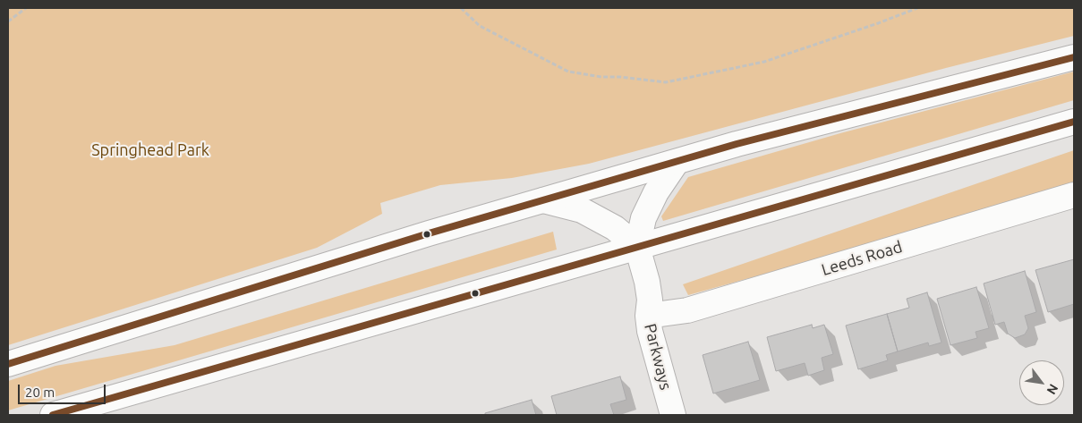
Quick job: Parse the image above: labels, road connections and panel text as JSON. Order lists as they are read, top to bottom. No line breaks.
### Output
{"streets":{"main road":["Leeds Road","Parkways"]},"crossings":[["Leeds Road","Parkways"]],"parks":["Springhead Park"],"scale_bar":"20 m","north":"bottom right"}
